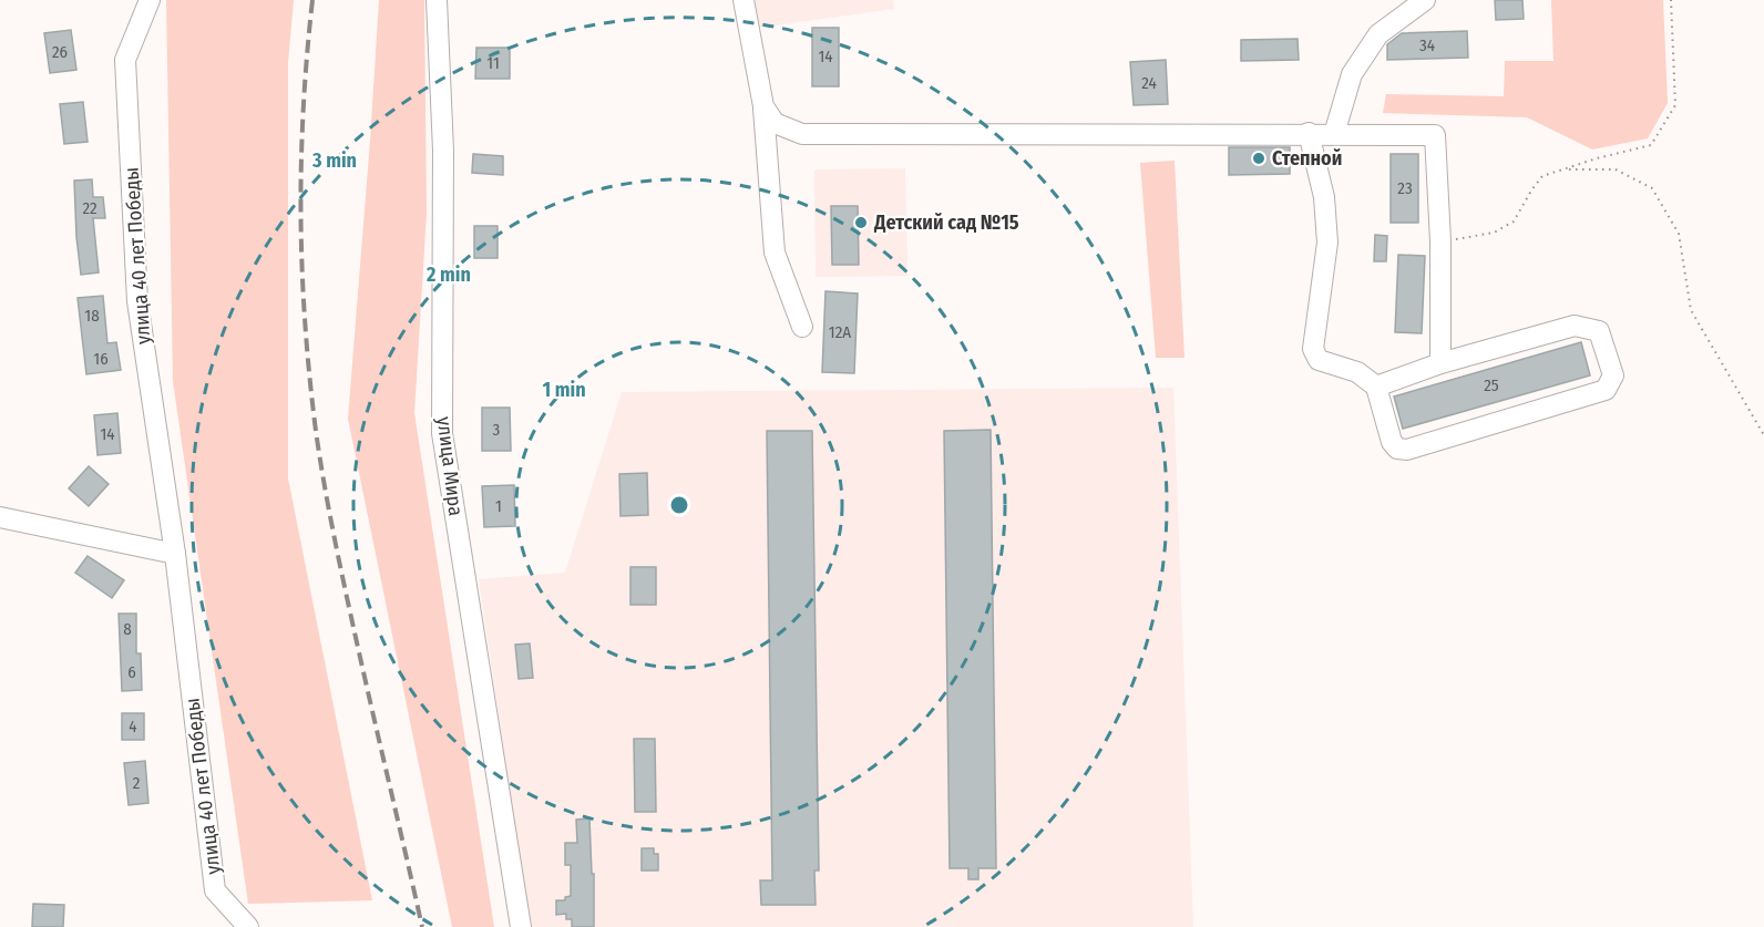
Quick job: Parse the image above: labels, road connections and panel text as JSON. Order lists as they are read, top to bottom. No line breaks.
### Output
{"streets":{"street":["улица 40 лет Победы","улица Мира"]},"places":["Степной","Детский сад №15"],"house_numbers":["34","26","14","11","24","23","22","18","12А","16","25","3","14","1","8","6","4","2"],"rings":["3 min","2 min","1 min"]}
